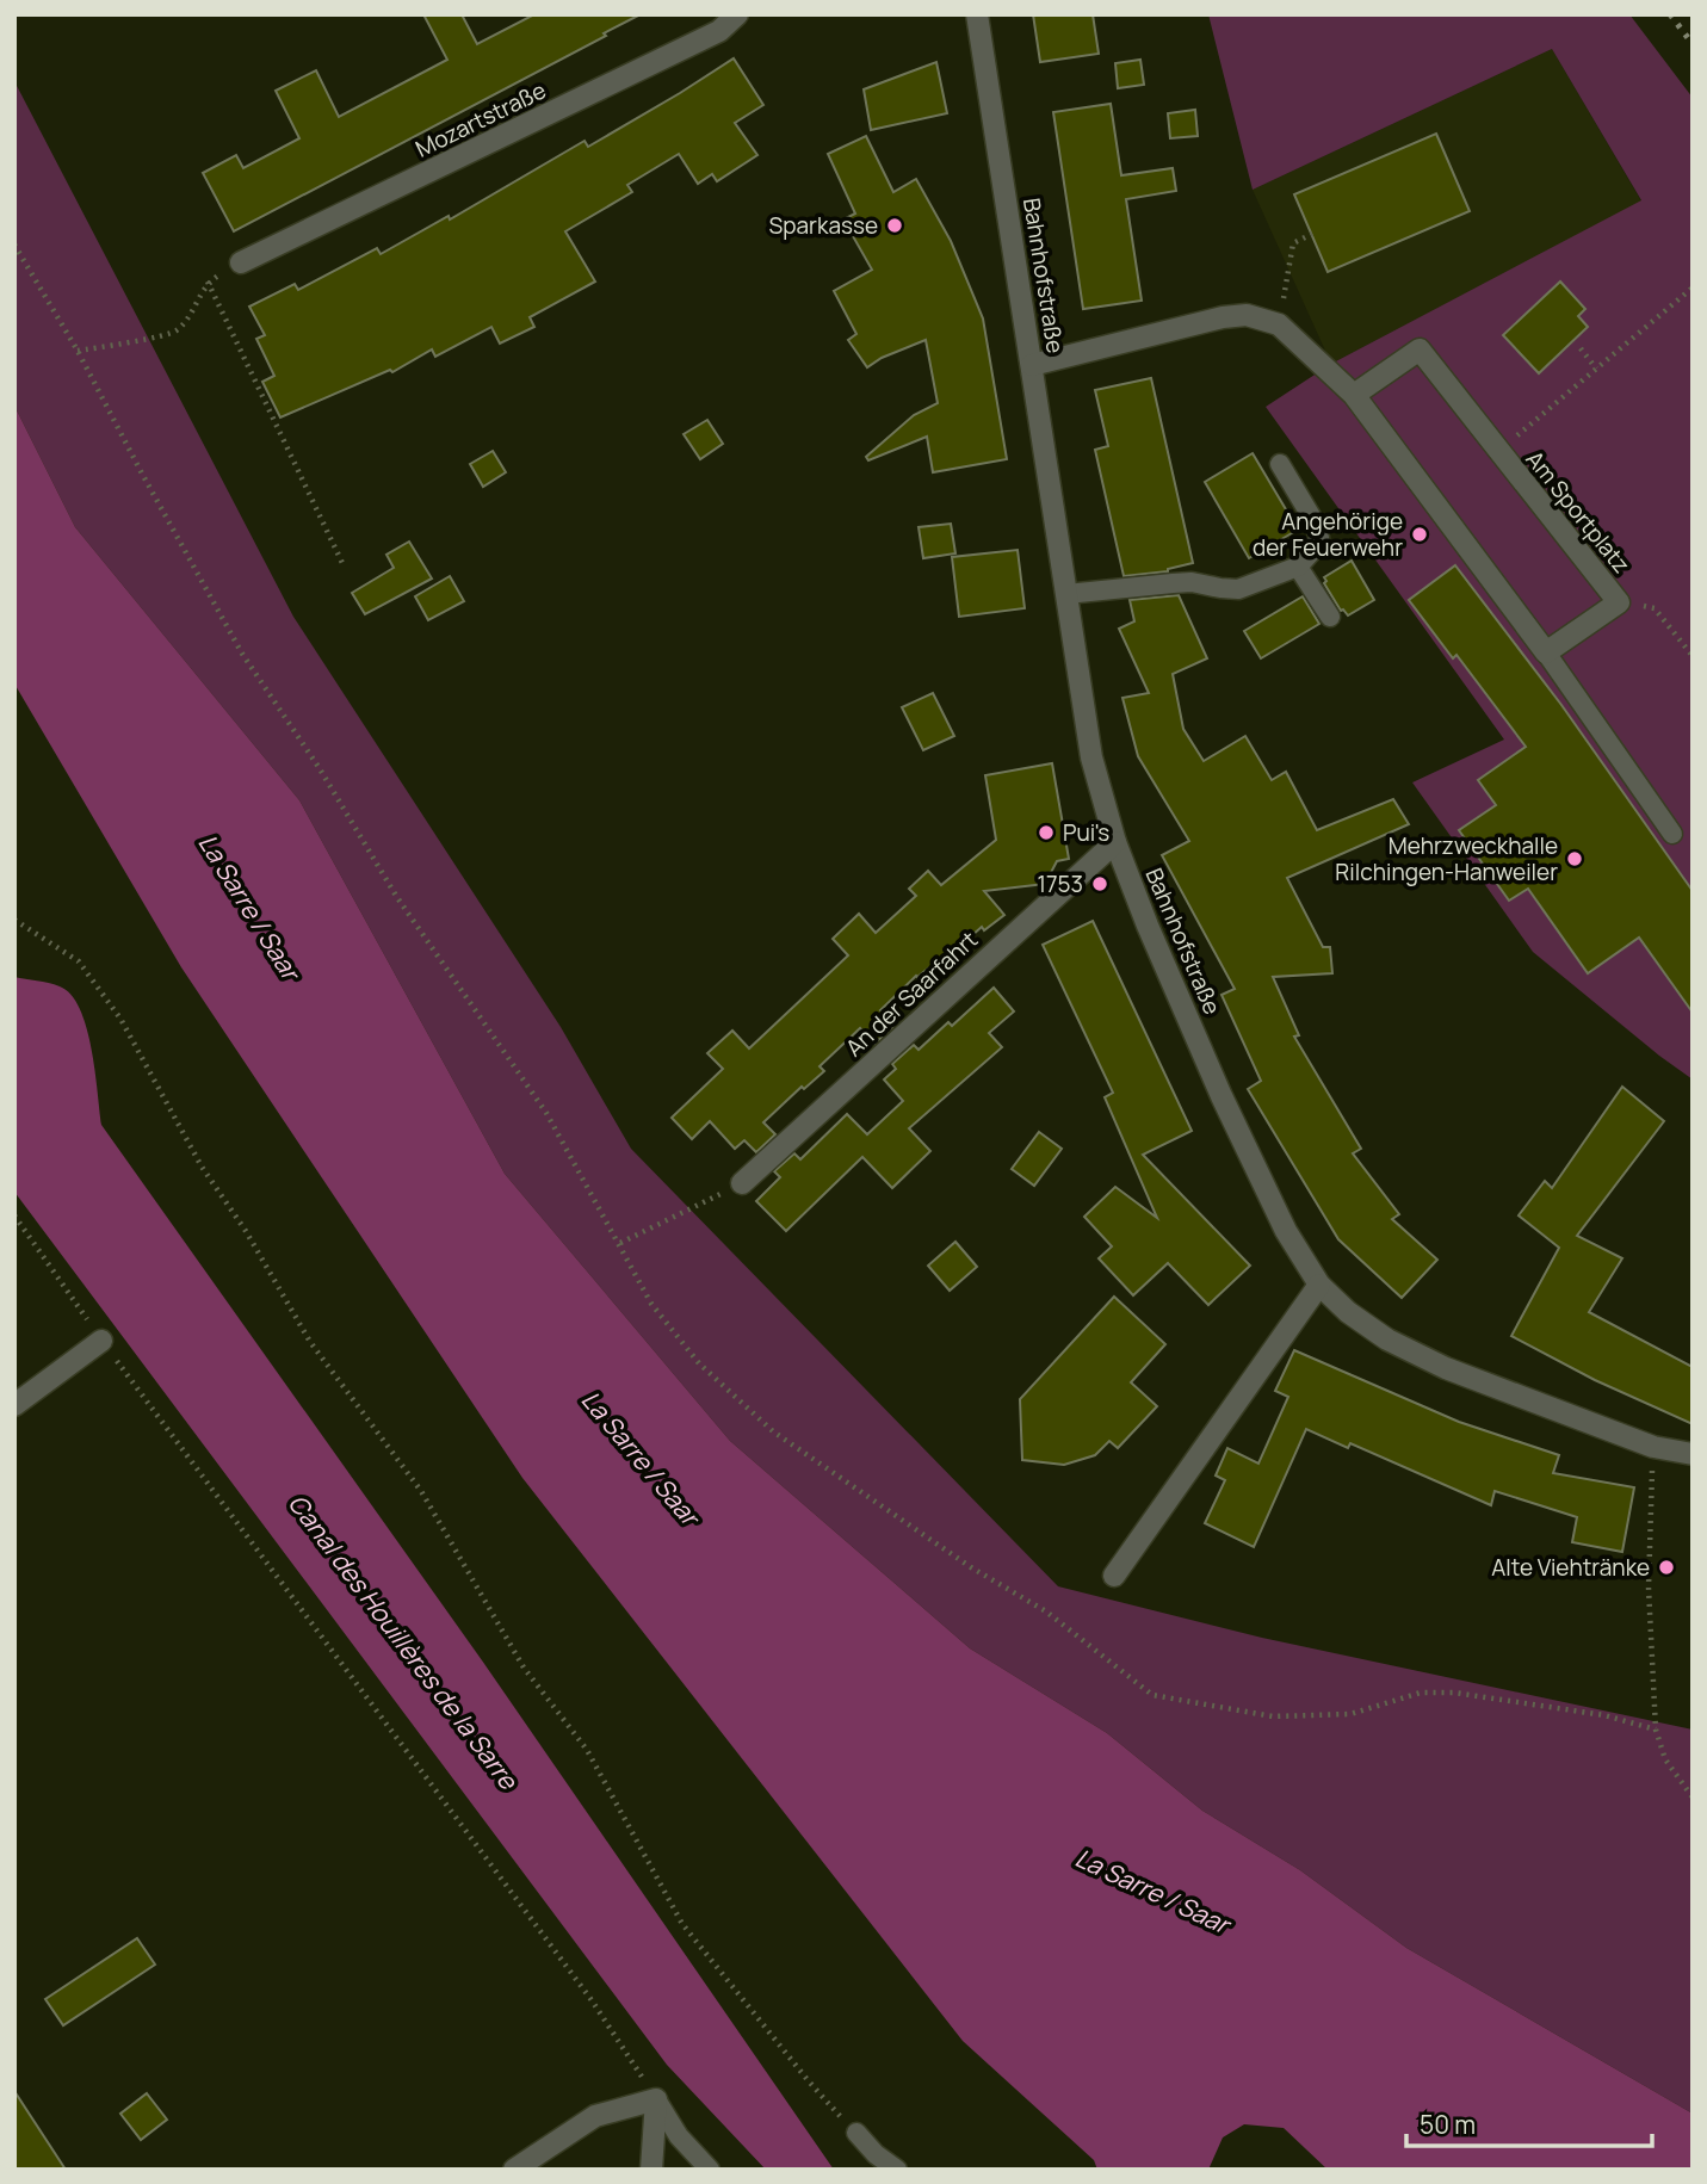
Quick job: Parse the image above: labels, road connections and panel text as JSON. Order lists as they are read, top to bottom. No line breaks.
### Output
{"streets":{"street":["Mozartstraße","Bahnhofstraße","Am Sportplatz","An der Saarfahrt"]},"crossings":[["Bahnhofstraße","An der Saarfahrt"]],"water":["La Sarre / Saar","Canal des Houillères de la Sarre"],"places":["Sparkasse","Angehörige der Feuerwehr","Pui's","Mehrzweckhalle Rilchingen-Hanweiler","1753","Alte Viehtränke"],"scale_bar":"50 m"}
